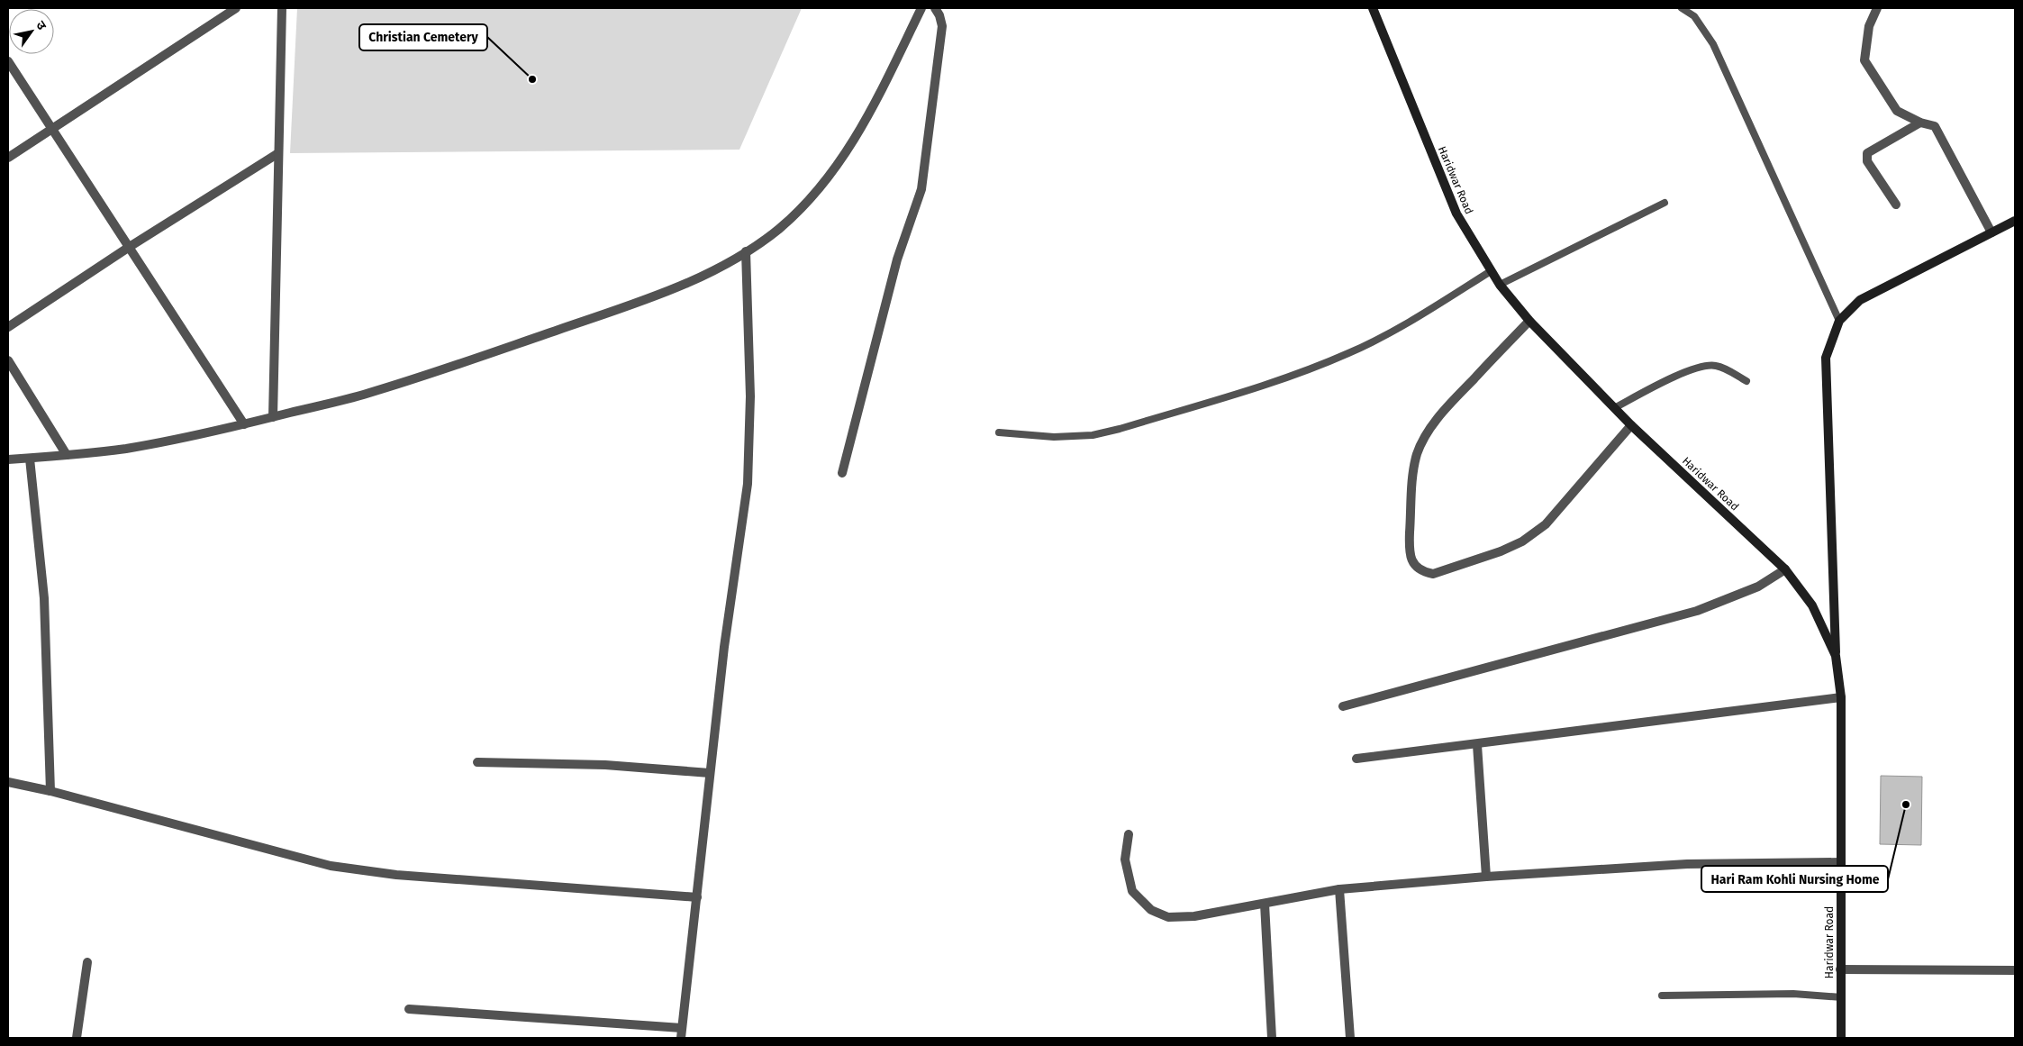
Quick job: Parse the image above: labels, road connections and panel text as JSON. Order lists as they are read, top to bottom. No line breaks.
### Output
{"streets":{"main road":["Haridwar Road"]},"places":["Christian Cemetery","Hari Ram Kohli Nursing Home"],"north":"top right"}
